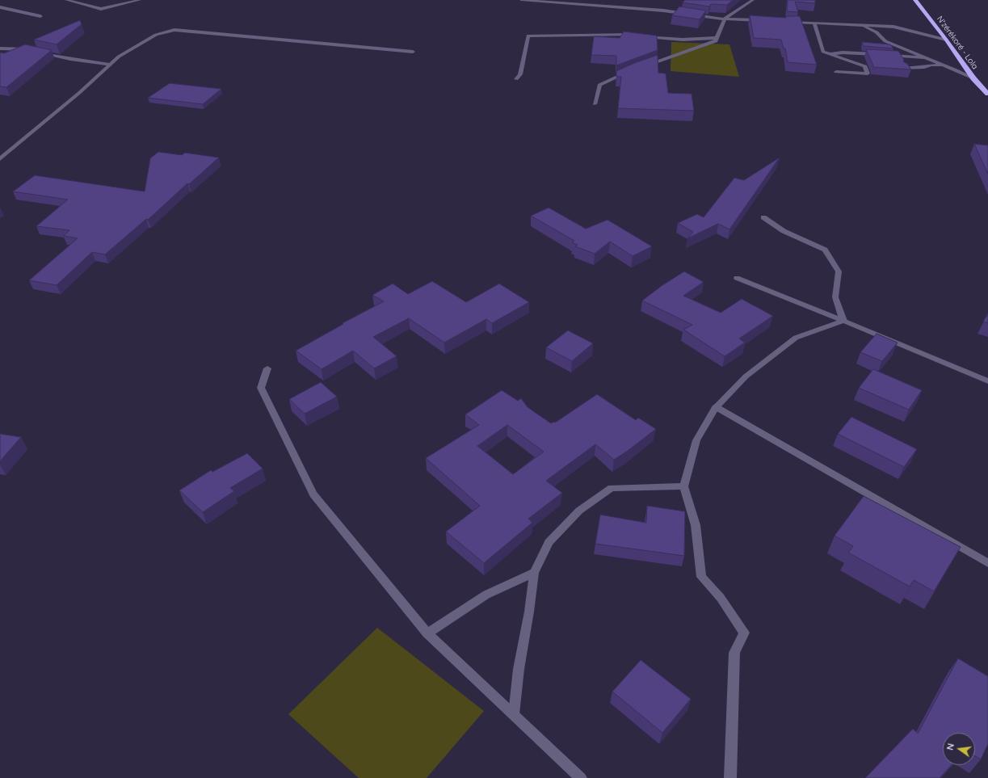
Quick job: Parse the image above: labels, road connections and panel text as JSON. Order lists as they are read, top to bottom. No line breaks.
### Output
{"streets":{"highway":["N'zérékoré - Lola"]},"north":"left"}
